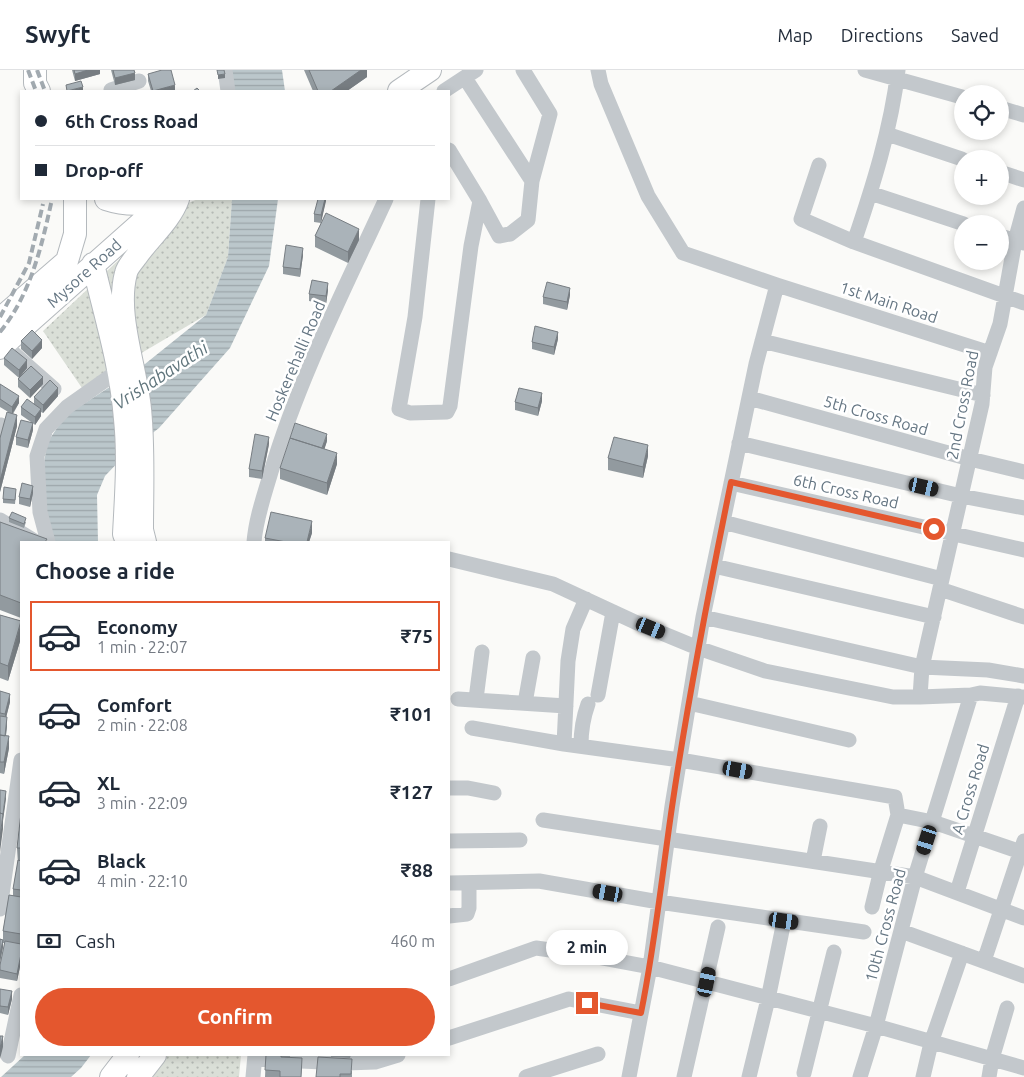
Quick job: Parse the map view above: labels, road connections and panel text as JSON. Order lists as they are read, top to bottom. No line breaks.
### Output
{"streets":{"highway":["Mysore Road"],"street":["1st Main Road","Hoskerehalli Road","2nd Cross Road","5th Cross Road","6th Cross Road","A Cross Road","10th Cross Road"]},"crossings":[["1st Main Road","2nd Cross Road"],["2nd Cross Road","5th Cross Road"],["2nd Cross Road","6th Cross Road"]],"water":["Vrishabavathi"],"page":{"header":"Swyft","nav":["Map","Directions","Saved"],"map_buttons":["+","−"],"banner":["6th Cross Road","Drop-off"],"heading":"Choose a ride","list":[{"name":"Economy","note":"1 min · 22:07","value":"₹75"},{"name":"Comfort","note":"2 min · 22:08","value":"₹101"},{"name":"XL","note":"3 min · 22:09","value":"₹127"},{"name":"Black","note":"4 min · 22:10","value":"₹88"}],"pay":["Cash","460 m"],"bubble":"2 min","buttons":"Confirm"}}
